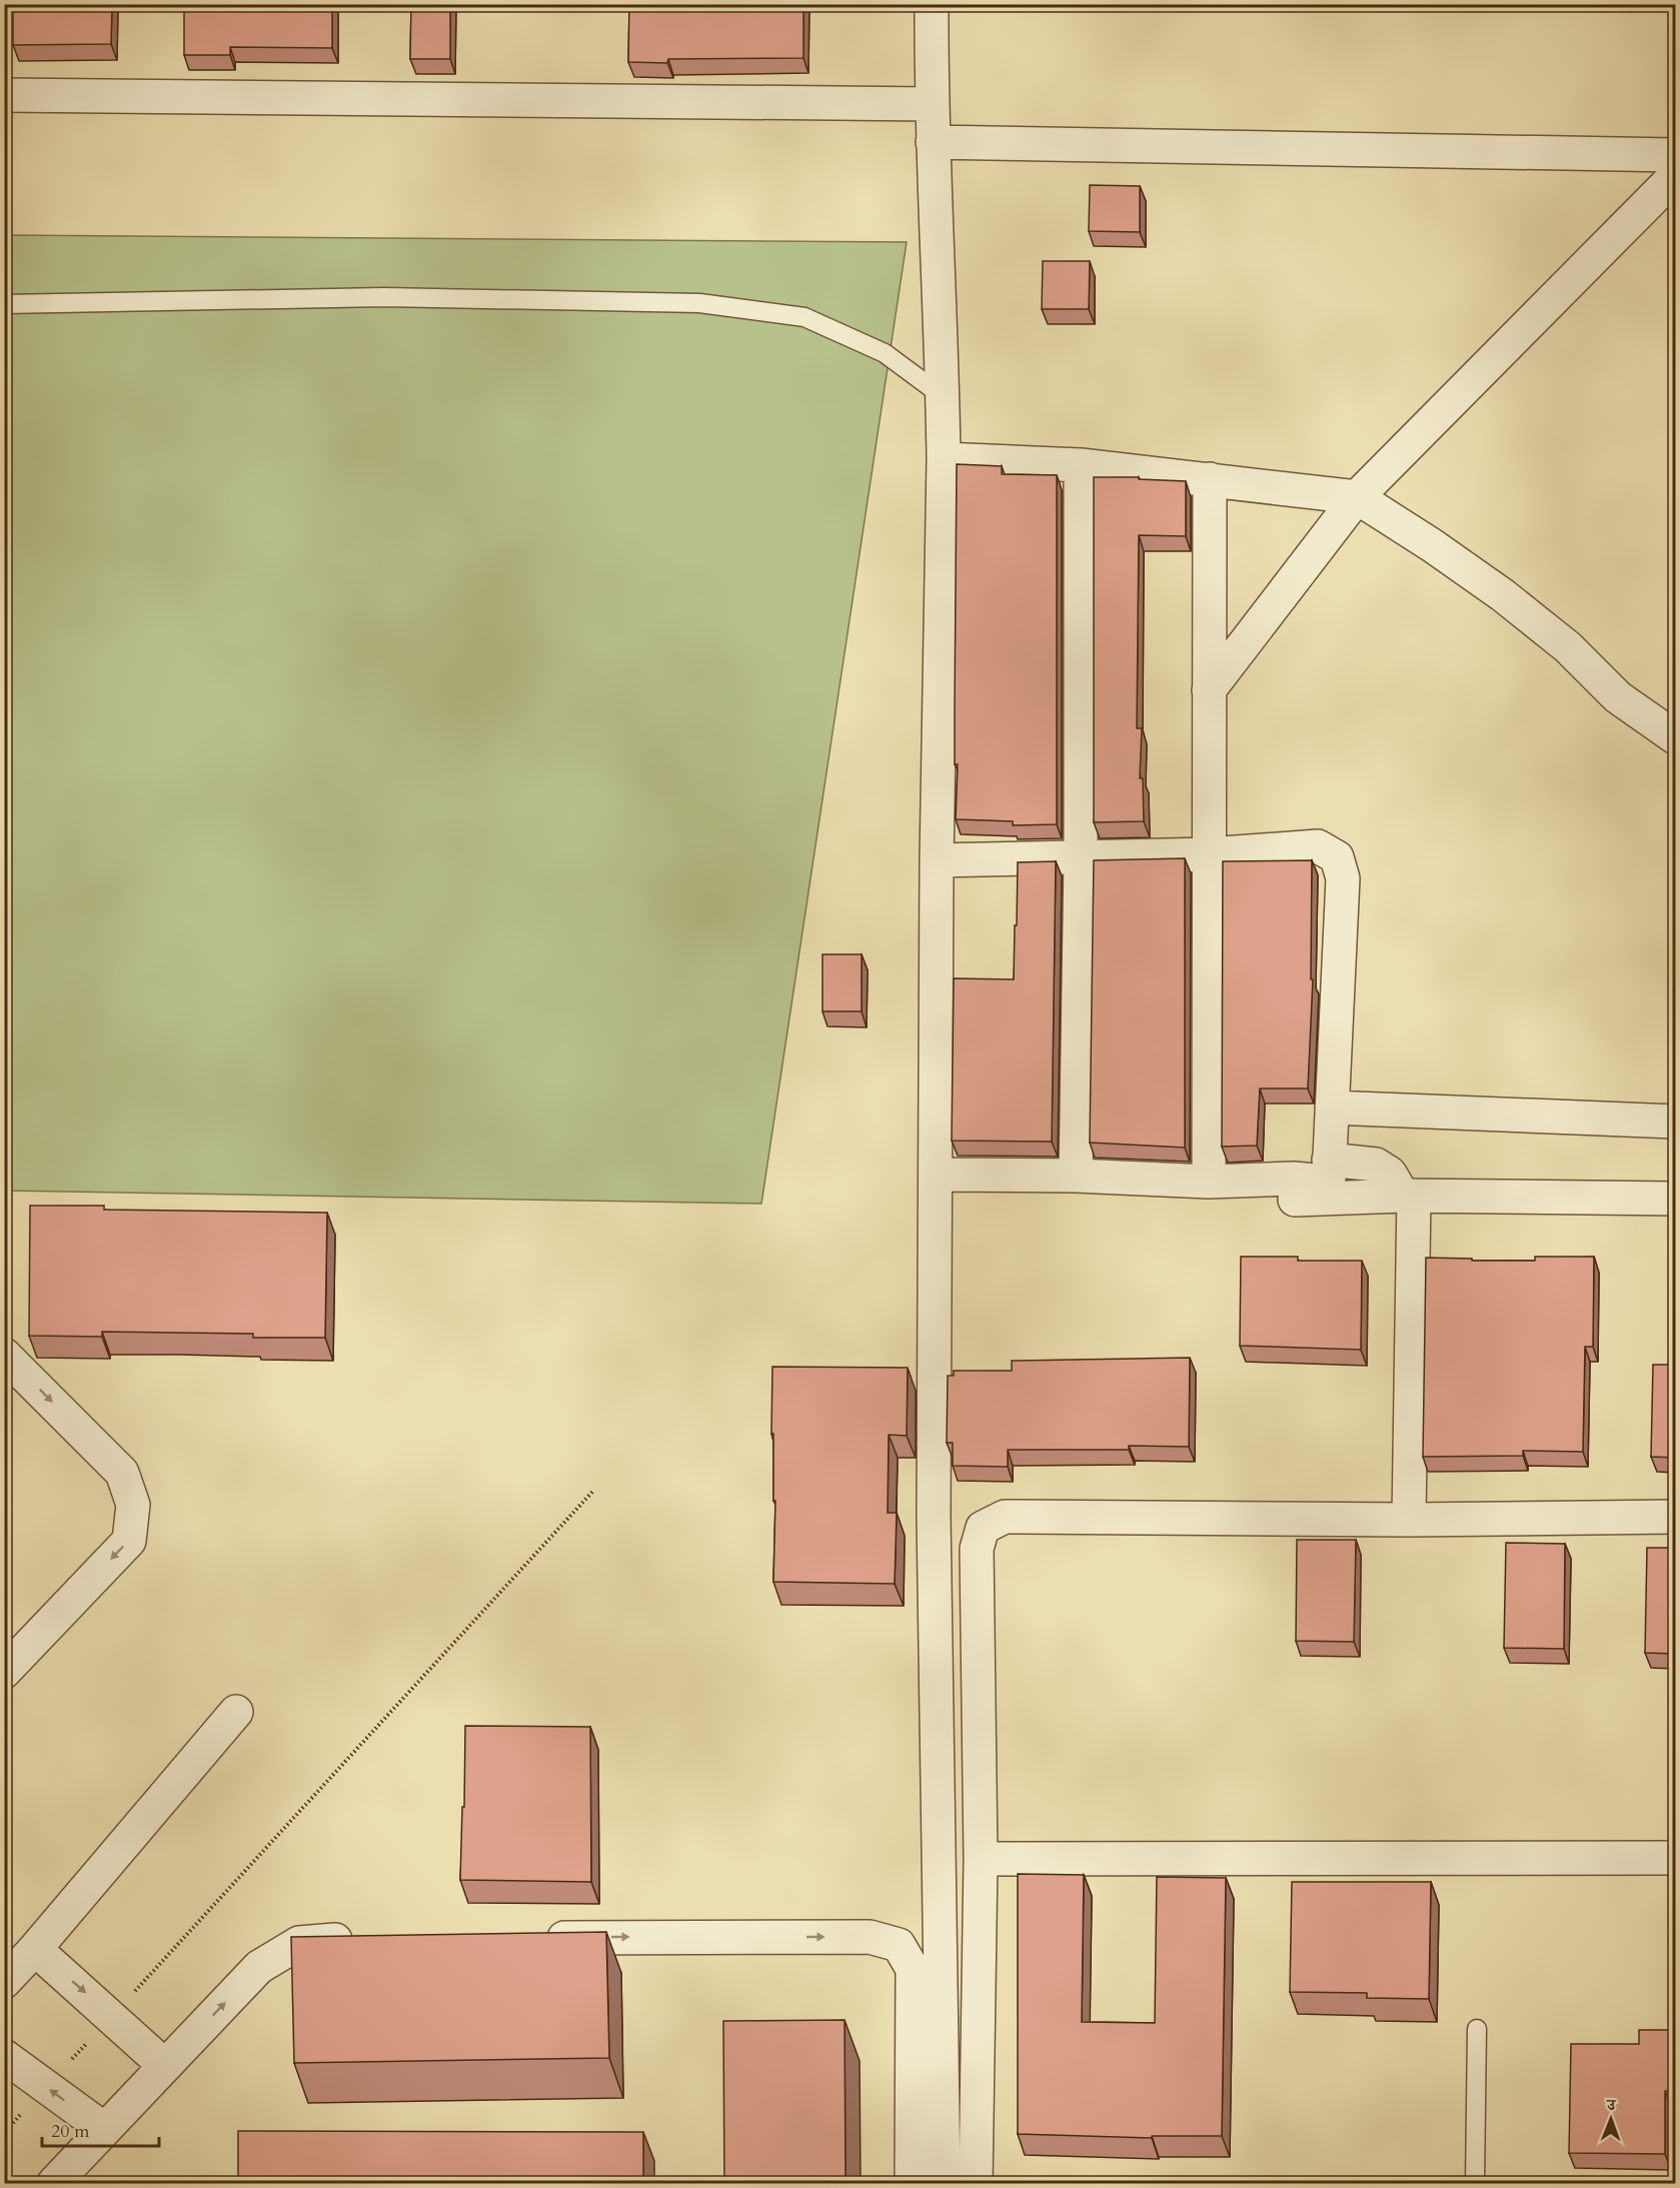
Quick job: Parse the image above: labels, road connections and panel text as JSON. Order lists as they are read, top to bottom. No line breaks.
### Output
{"scale_bar":"20 m","north":"top"}
